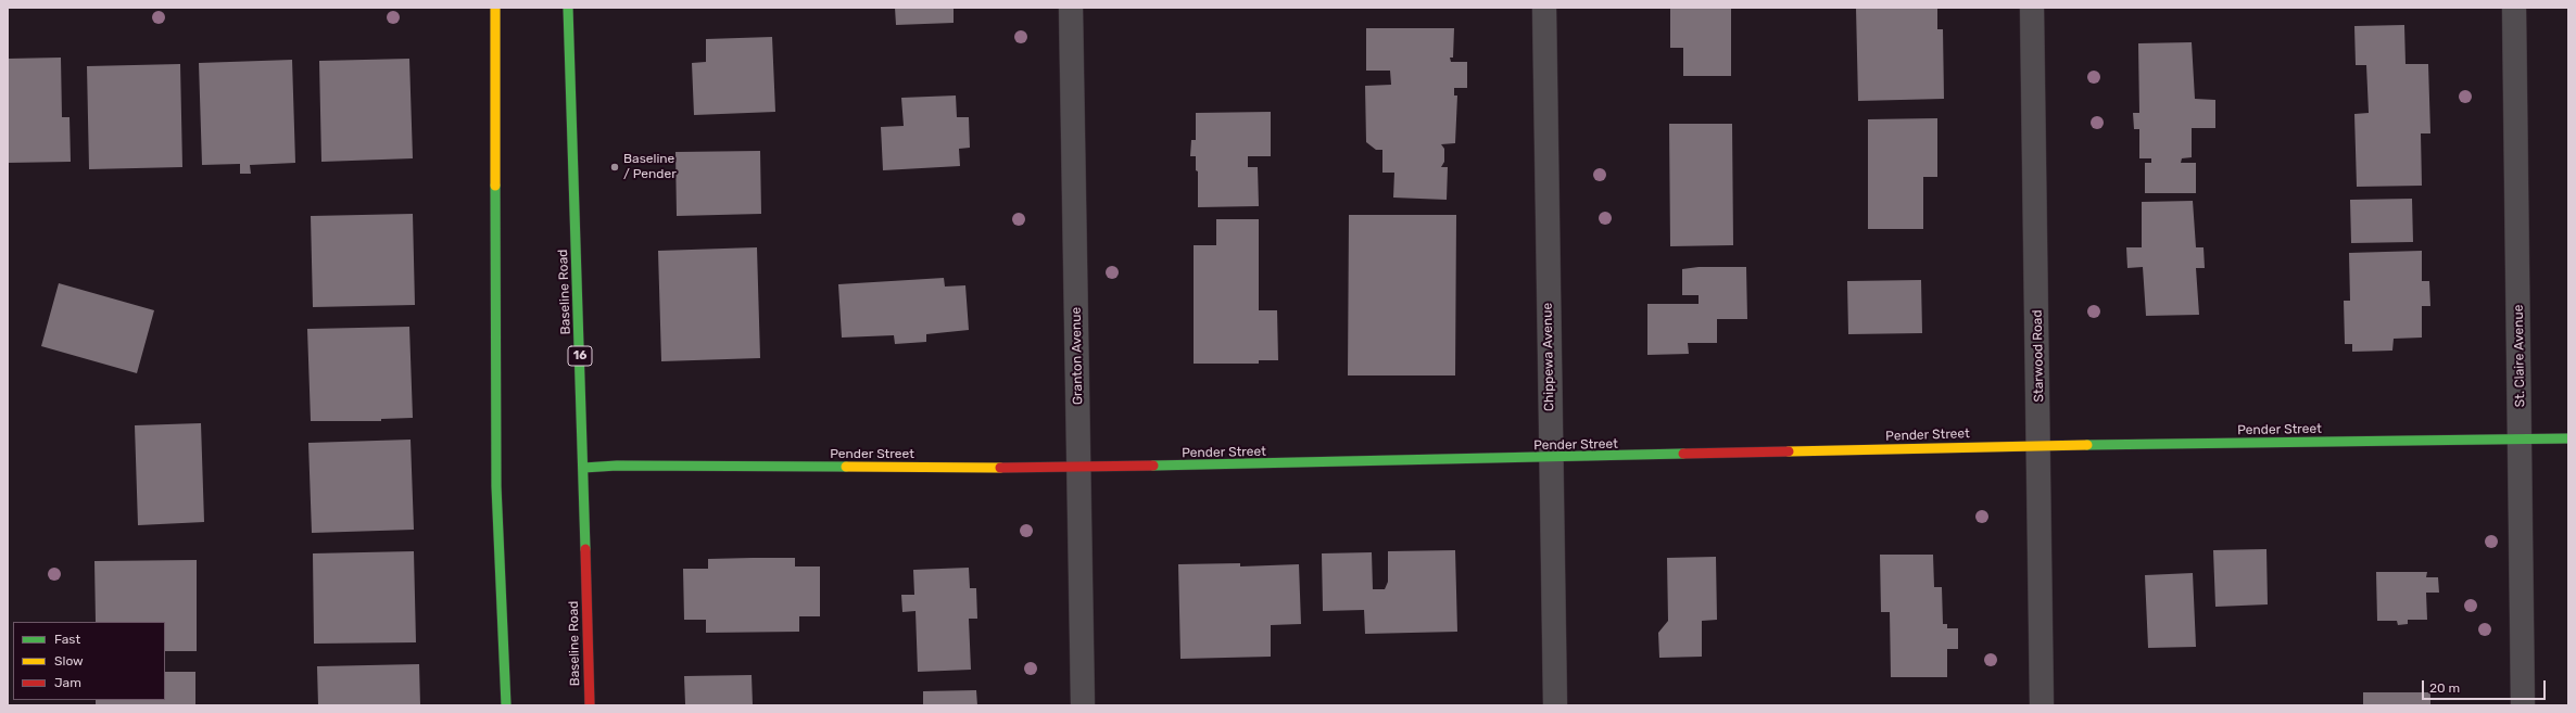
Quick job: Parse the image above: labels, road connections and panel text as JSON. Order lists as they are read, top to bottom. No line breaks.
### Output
{"streets":{"street":["Baseline Road","16","Granton Avenue","Starwood Road","St. Claire Avenue","Chippewa Avenue","Pender Street"]},"crossings":[["Baseline Road","Pender Street"],["Granton Avenue","Pender Street"],["Starwood Road","Pender Street"],["St. Claire Avenue","Pender Street"],["Chippewa Avenue","Pender Street"]],"places":["Baseline / Pender"],"legend":["Fast","Slow","Jam"],"scale_bar":"20 m"}
